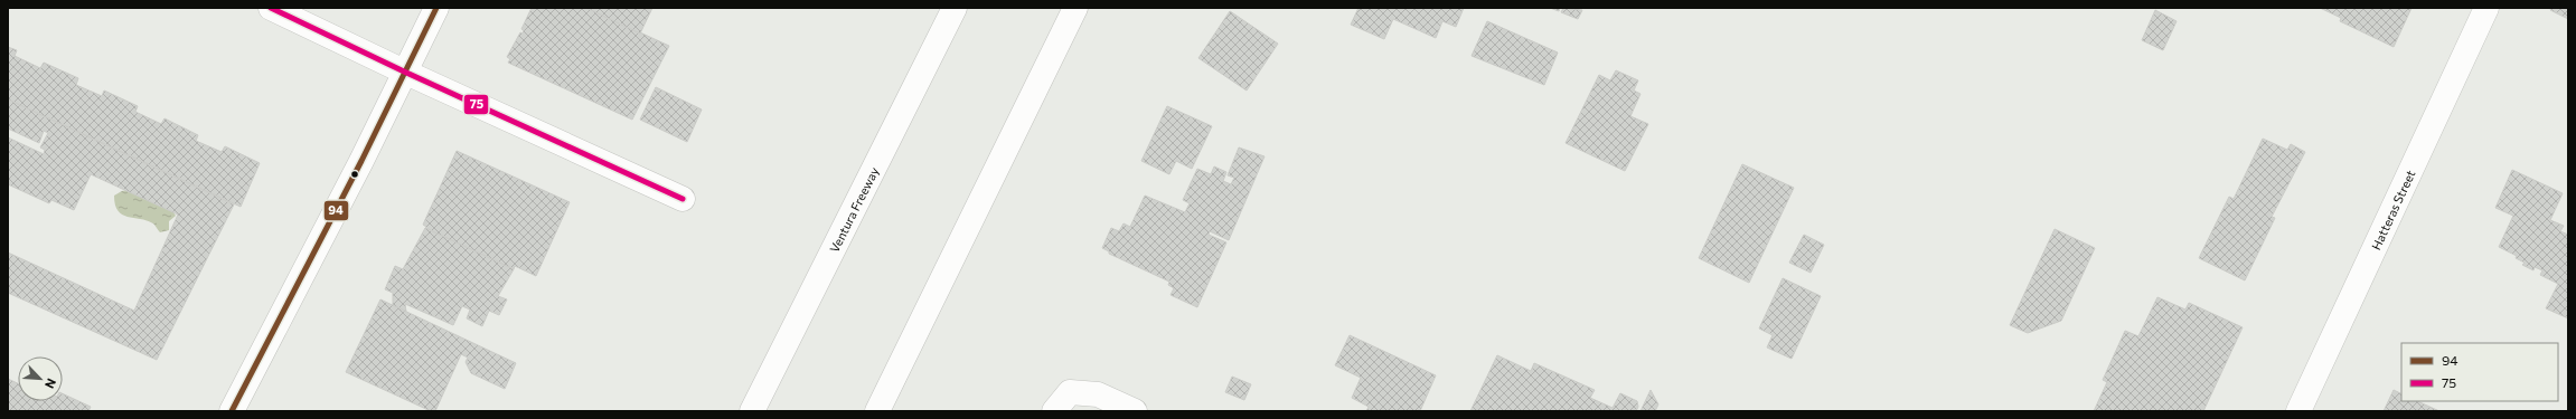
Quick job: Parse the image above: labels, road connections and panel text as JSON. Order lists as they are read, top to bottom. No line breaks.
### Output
{"streets":{"main road":["Ventura Freeway","Hatteras Street"]},"lines":["transit line 94","transit line 75"],"legend":["94","75"],"north":"bottom right"}
